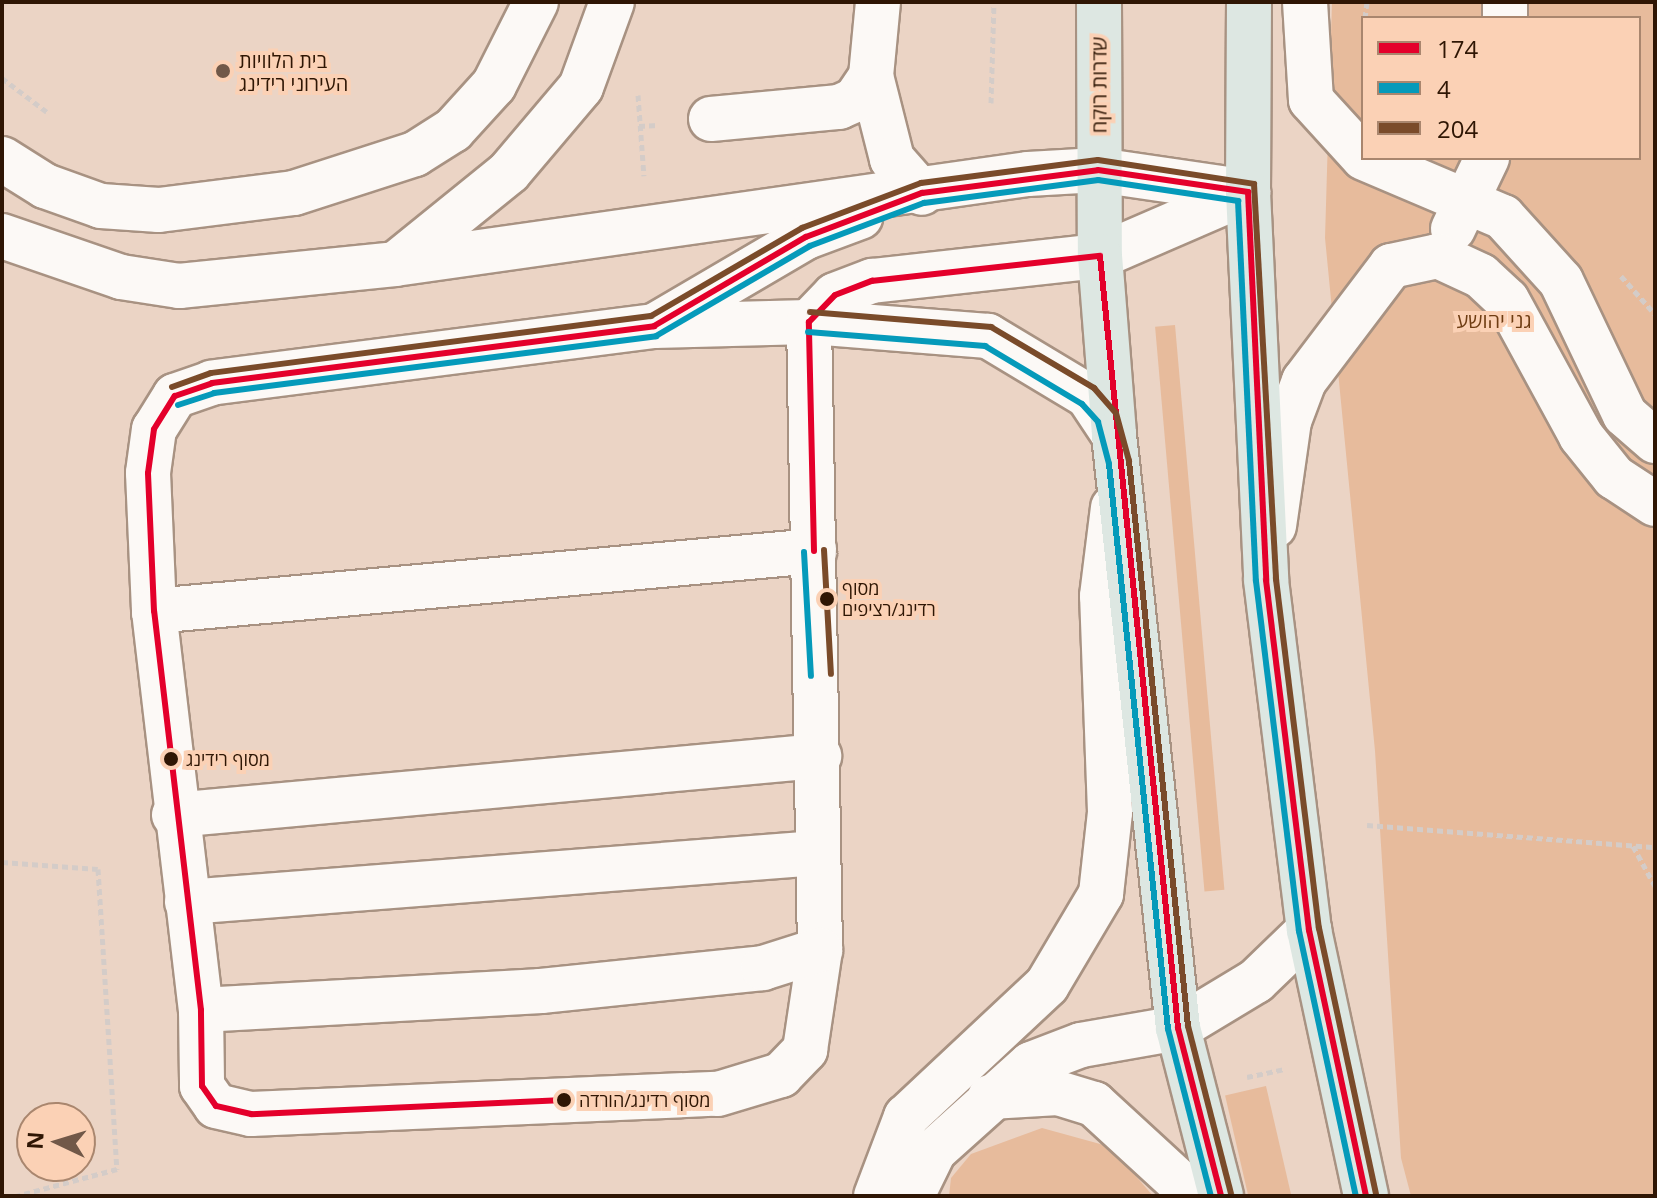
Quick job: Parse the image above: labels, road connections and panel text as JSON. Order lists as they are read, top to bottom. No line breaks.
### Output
{"streets":{"main road":["שדרות רוקח"]},"parks":["גני יהושע"],"places":["בית הלוויות העירוני רידינג","מסוף רדינג/רציפים","מסוף רידינג","מסוף רדינג/הורדה"],"lines":["transit line 204","transit line 174","transit line 4"],"legend":["174","4","204"],"north":"left"}
